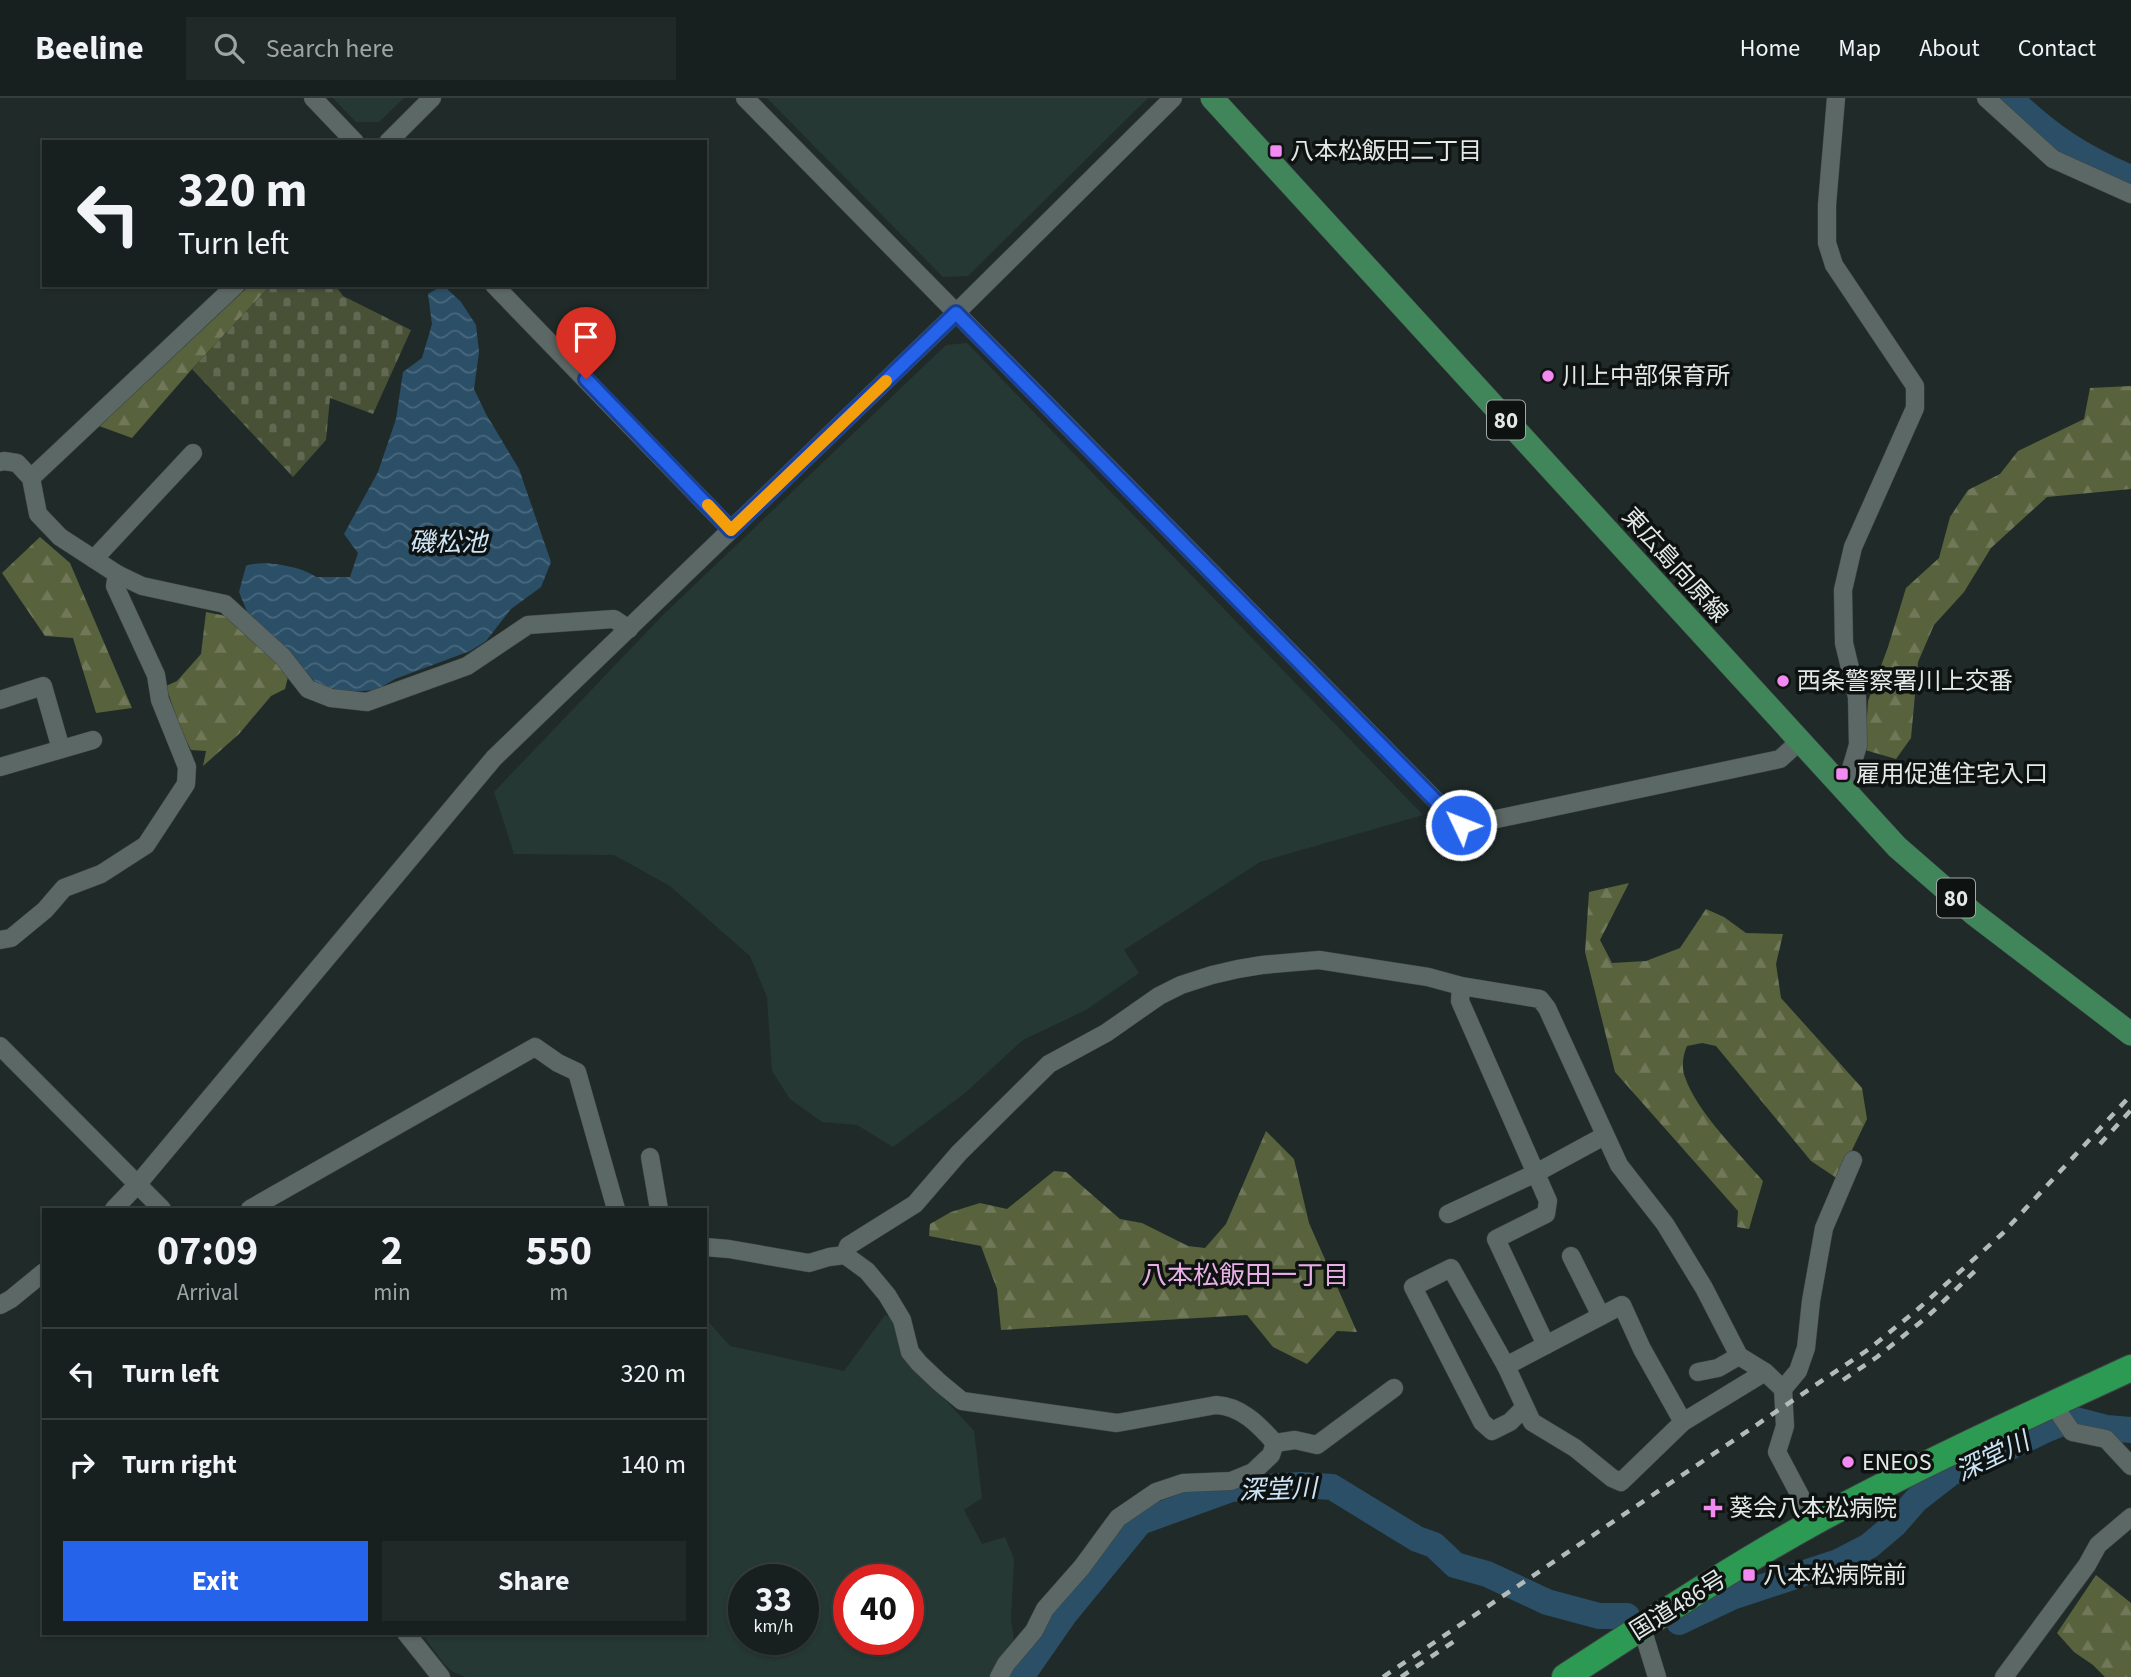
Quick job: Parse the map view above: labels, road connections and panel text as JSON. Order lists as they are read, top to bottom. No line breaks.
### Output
{"streets":{"highway":["国道486号"],"main road":["80","東広島向原線"]},"districts":["八本松飯田一丁目"],"water":["磯松池","深堂川"],"places":{"transit":["八本松飯田二丁目","雇用促進住宅入口","八本松病院前"],"other":["川上中部保育所","西条警察署川上交番","ENEOS"],"health":["葵会八本松病院"]},"page":{"header":"Beeline","search":"Search here","nav":["Home","Map","About","Contact"],"turn":["320 m","Turn left"],"eta":["07:09","Arrival","2","min","550","m"],"list":[{"name":"Turn left","value":"320 m"},{"name":"Turn right","value":"140 m"}],"buttons":["Exit","Share"],"speed":"33 km/h","limit":"40"}}
